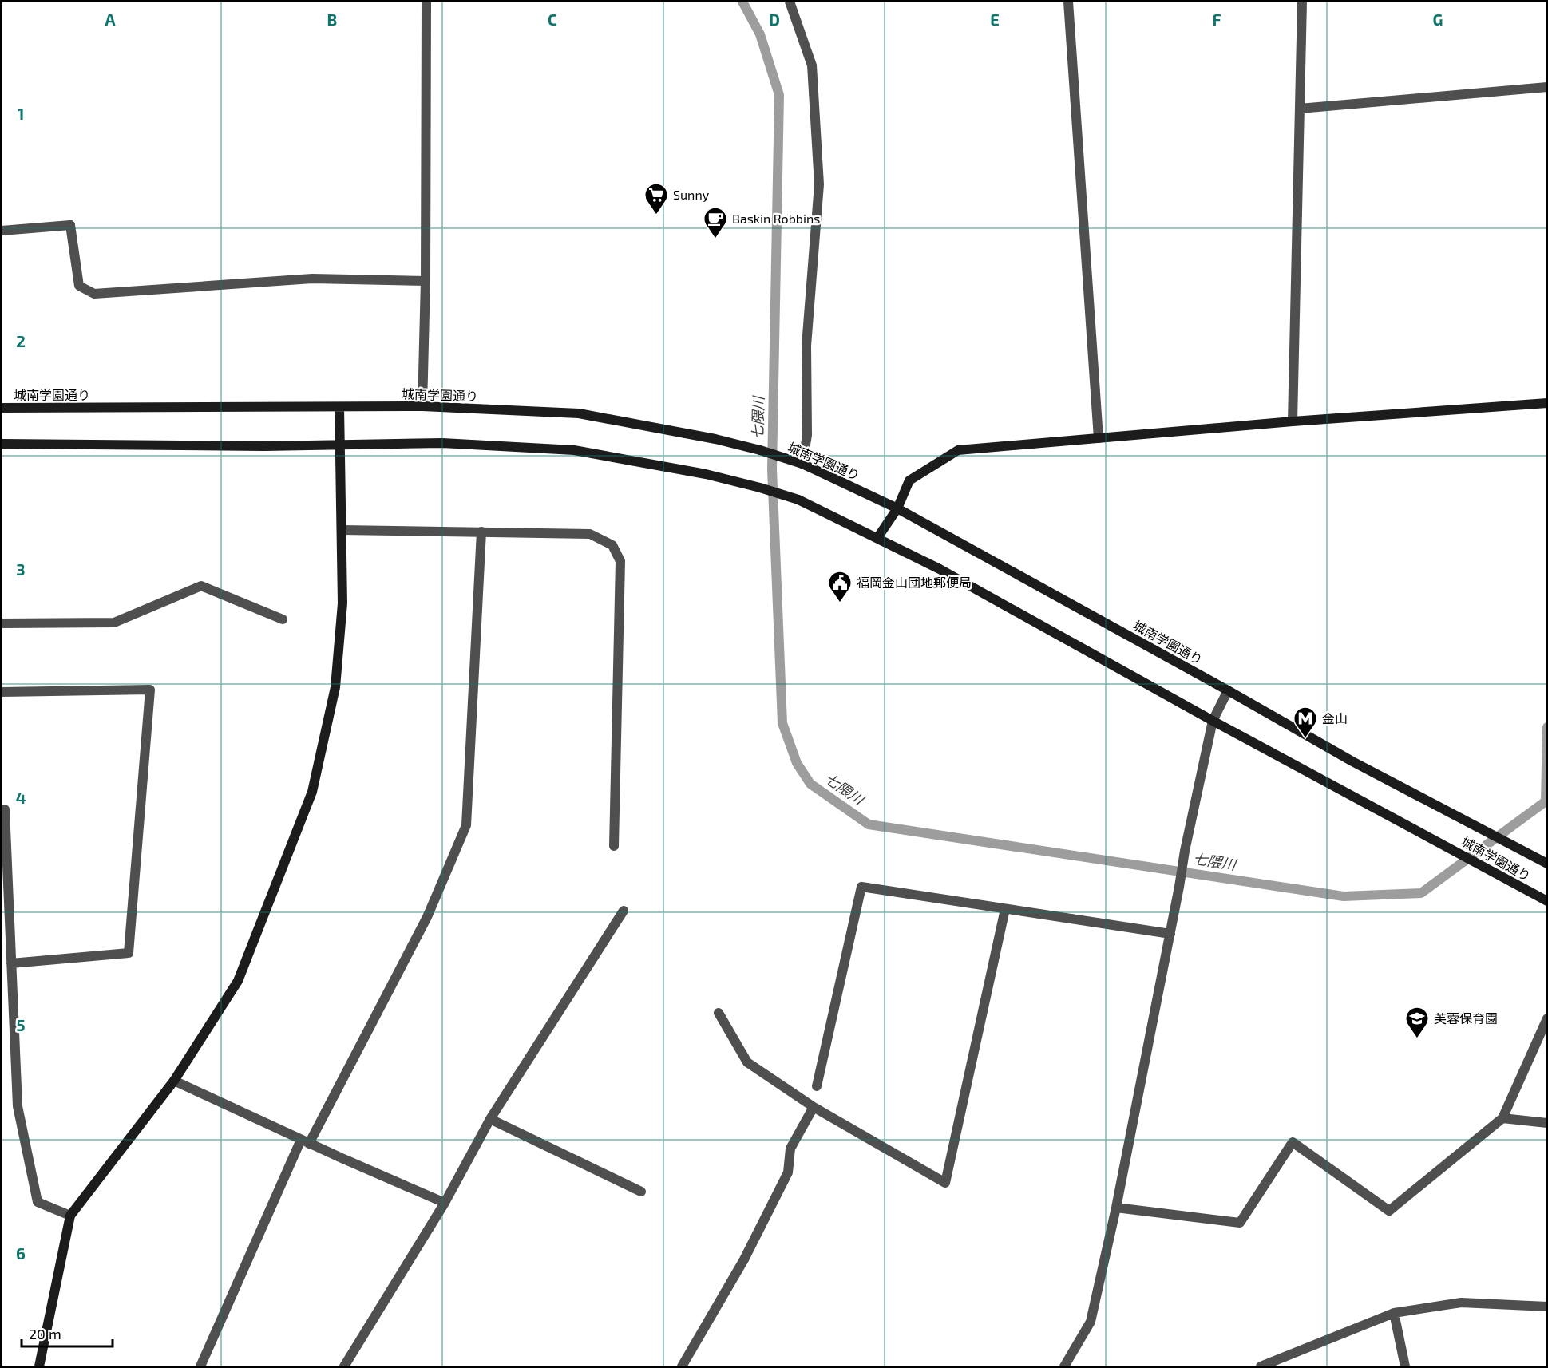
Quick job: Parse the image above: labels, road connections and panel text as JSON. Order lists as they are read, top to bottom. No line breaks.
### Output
{"streets":{"street":["城南学園通り"]},"water":["七隈川"],"places":{"supermarket":["Sunny"],"cafe":["Baskin Robbins"],"public building":["福岡金山団地郵便局"],"metro station":["金山"],"school or university":["芙蓉保育園"]},"scale_bar":"20 m","grid":{"columns":["A","B","C","D","E","F","G"],"rows":["1","2","3","4","5","6"]}}
